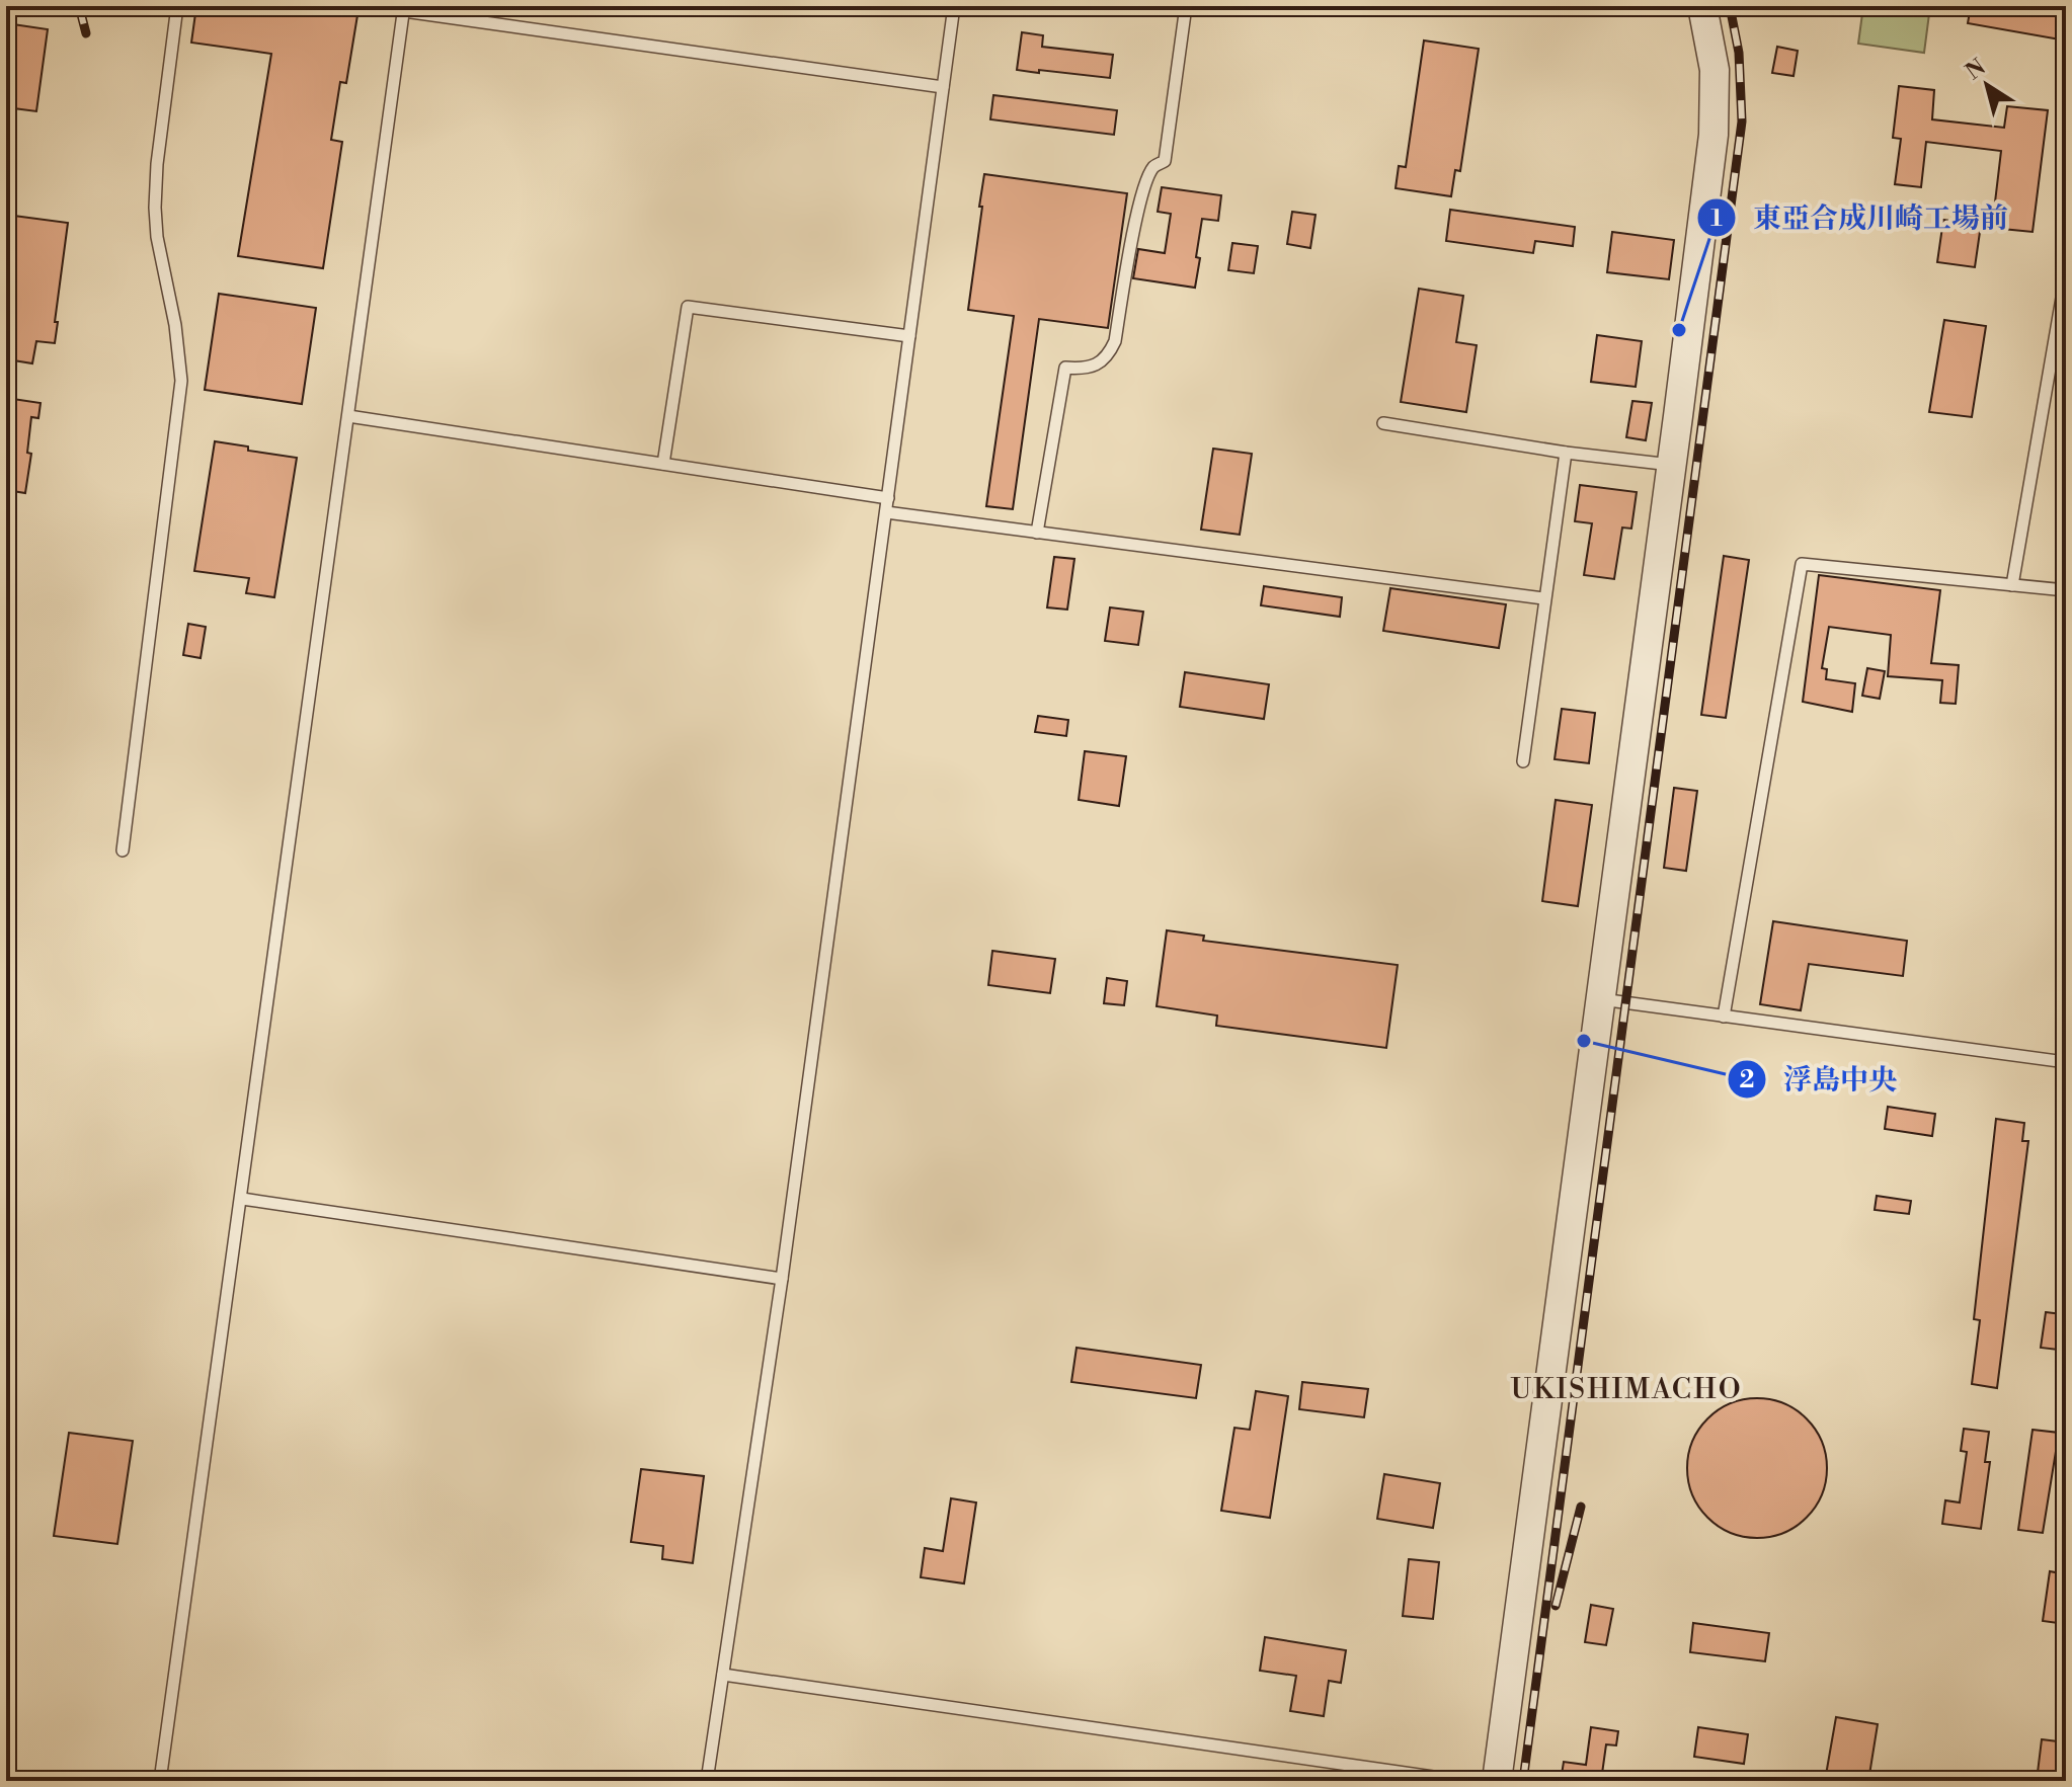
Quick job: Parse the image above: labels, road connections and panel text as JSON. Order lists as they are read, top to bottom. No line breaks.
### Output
{"districts":["UKISHIMACHO"],"places":["東亞合成川崎工場前","浮島中央"],"north":"top left"}
